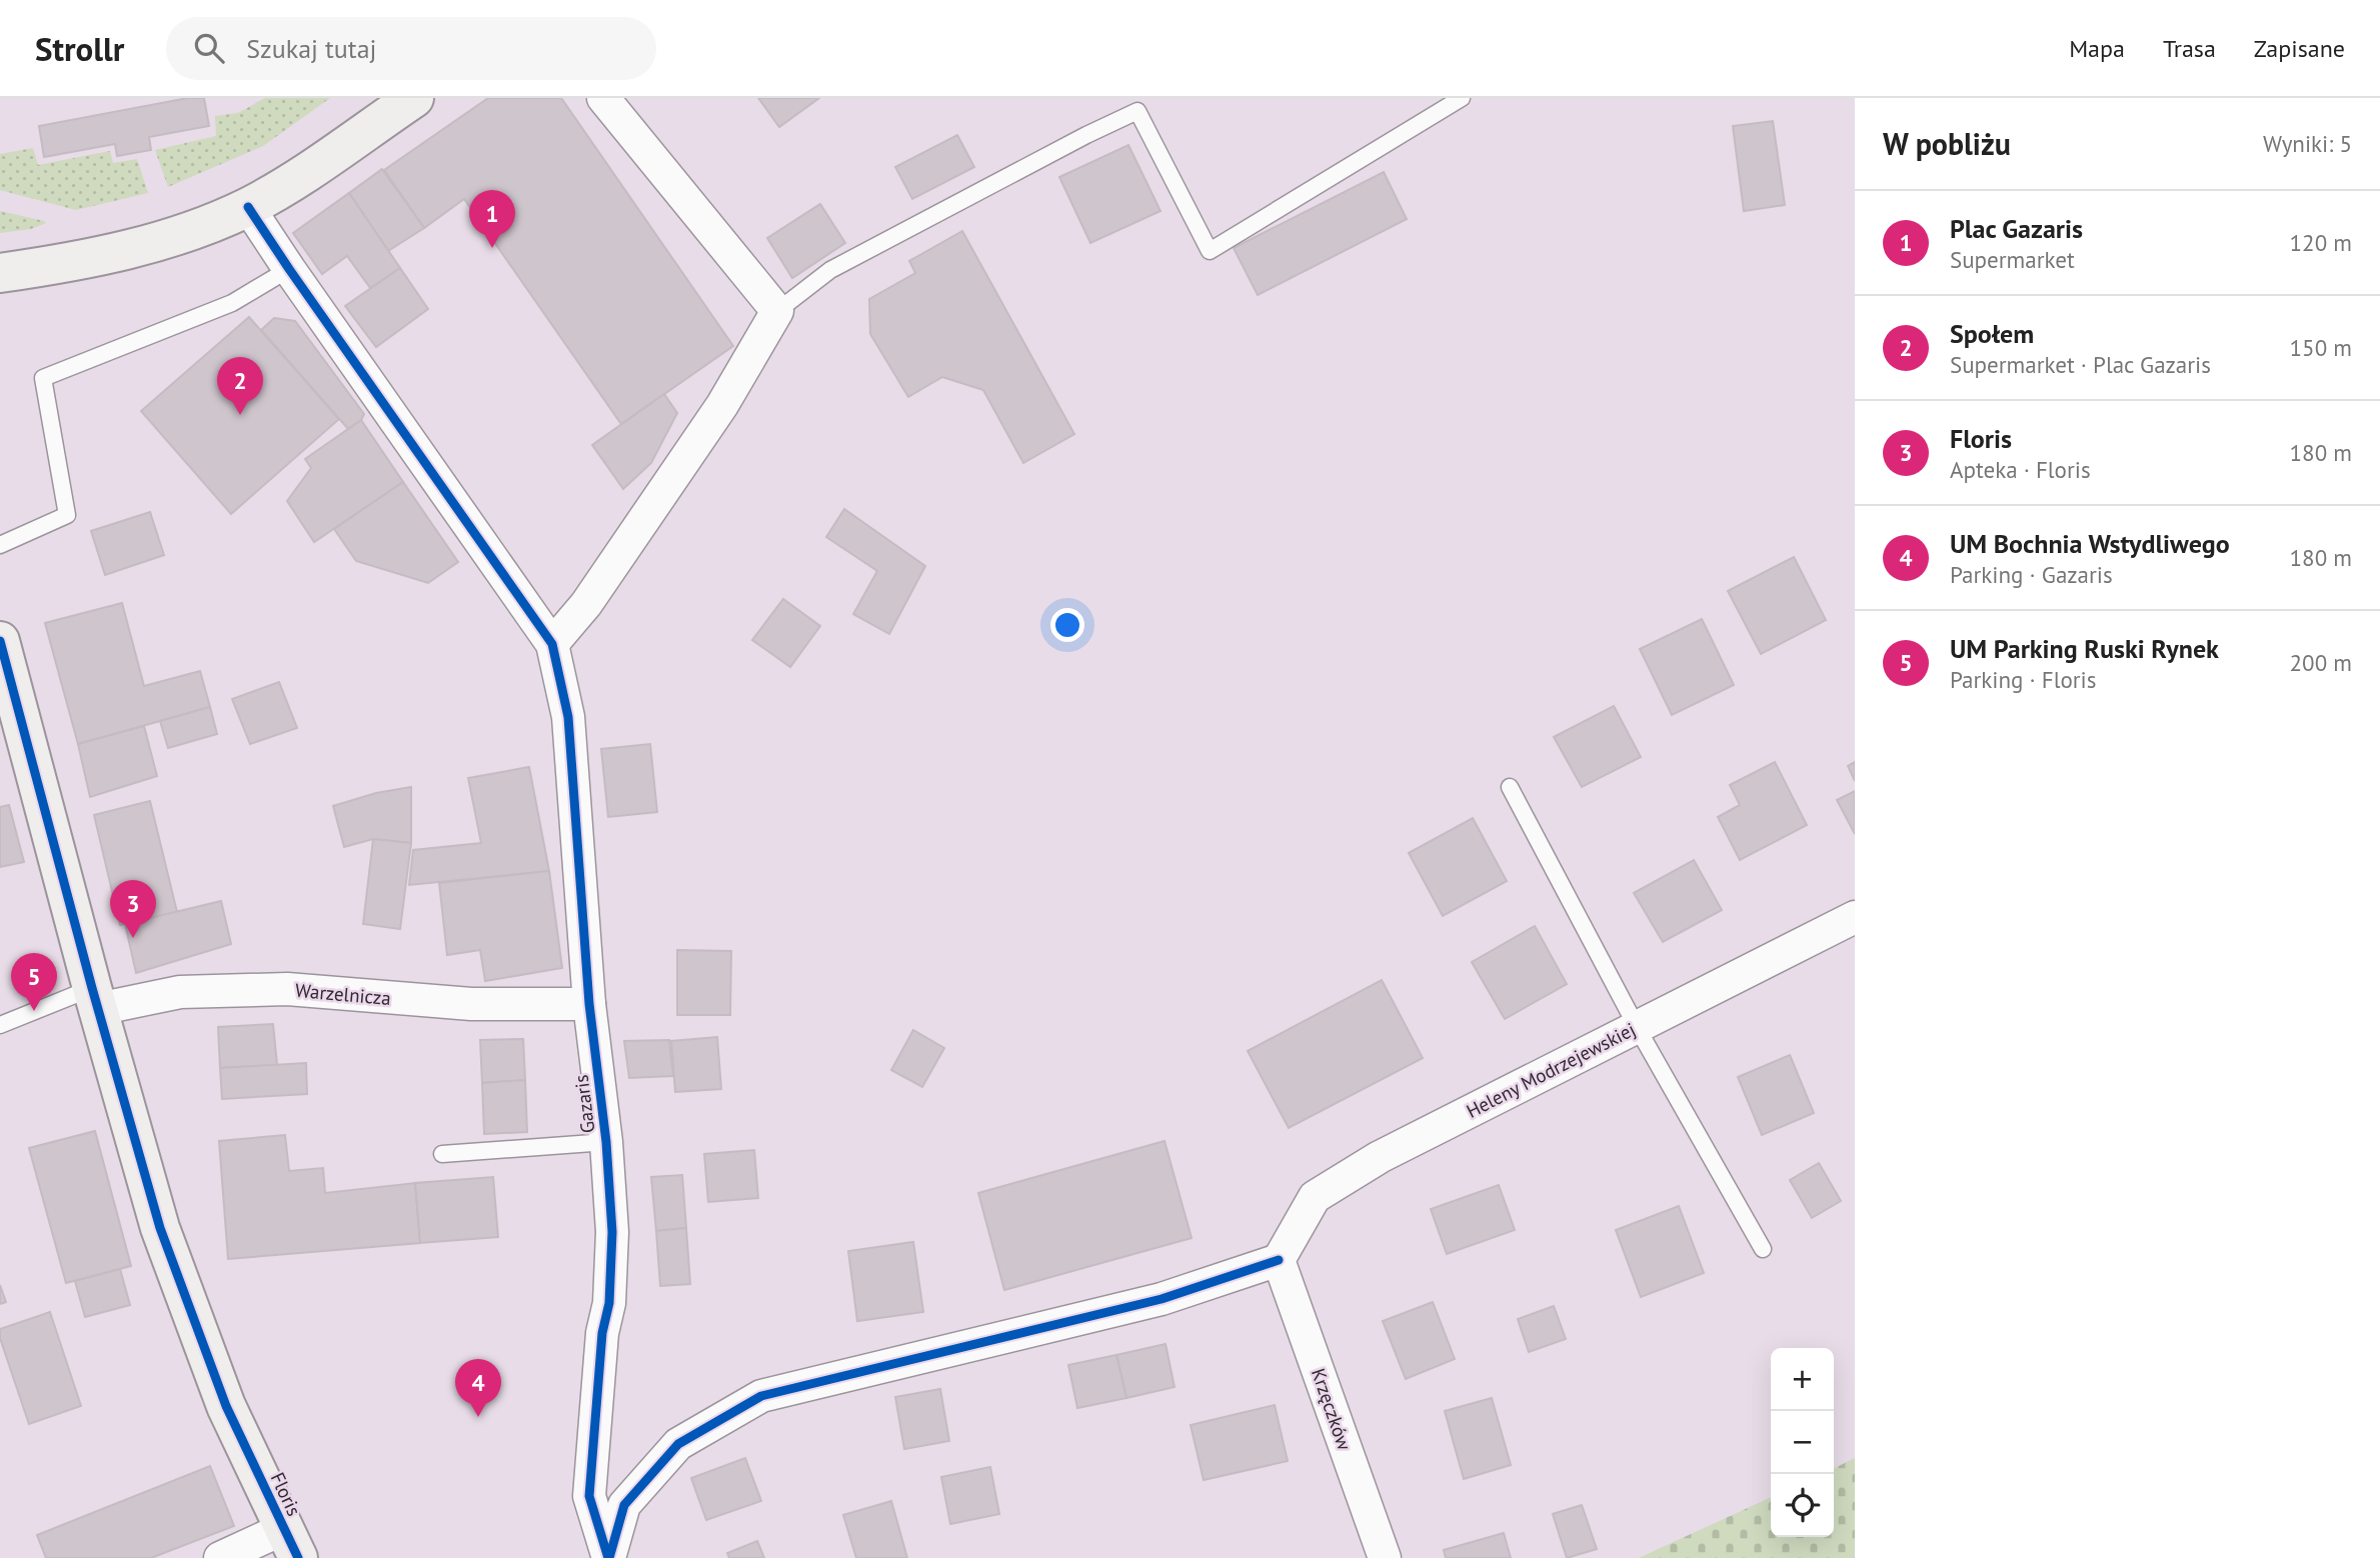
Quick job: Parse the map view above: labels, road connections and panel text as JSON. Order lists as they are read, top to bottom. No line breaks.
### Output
{"streets":{"street":["Warzelnicza","Heleny Modrzejewskiej","Gazaris","Krzęczków","Floris"]},"crossings":[["Warzelnicza","Gazaris"],["Warzelnicza","Floris"],["Heleny Modrzejewskiej","Krzęczków"]],"page":{"header":"Strollr","search":"Szukaj tutaj","nav":["Mapa","Trasa","Zapisane"],"heading":["W pobliżu","Wyniki: 5"],"list":[{"mark":"1","name":"Plac Gazaris","note":"Supermarket","value":"120 m"},{"mark":"2","name":"Społem","note":"Supermarket · Plac Gazaris","value":"150 m"},{"mark":"3","name":"Floris","note":"Apteka · Floris","value":"180 m"},{"mark":"4","name":"UM Bochnia Wstydliwego","note":"Parking · Gazaris","value":"180 m"},{"mark":"5","name":"UM Parking Ruski Rynek","note":"Parking · Floris","value":"200 m"}],"pins":["1","2","3","5","4"],"map_buttons":["+","−"]}}
